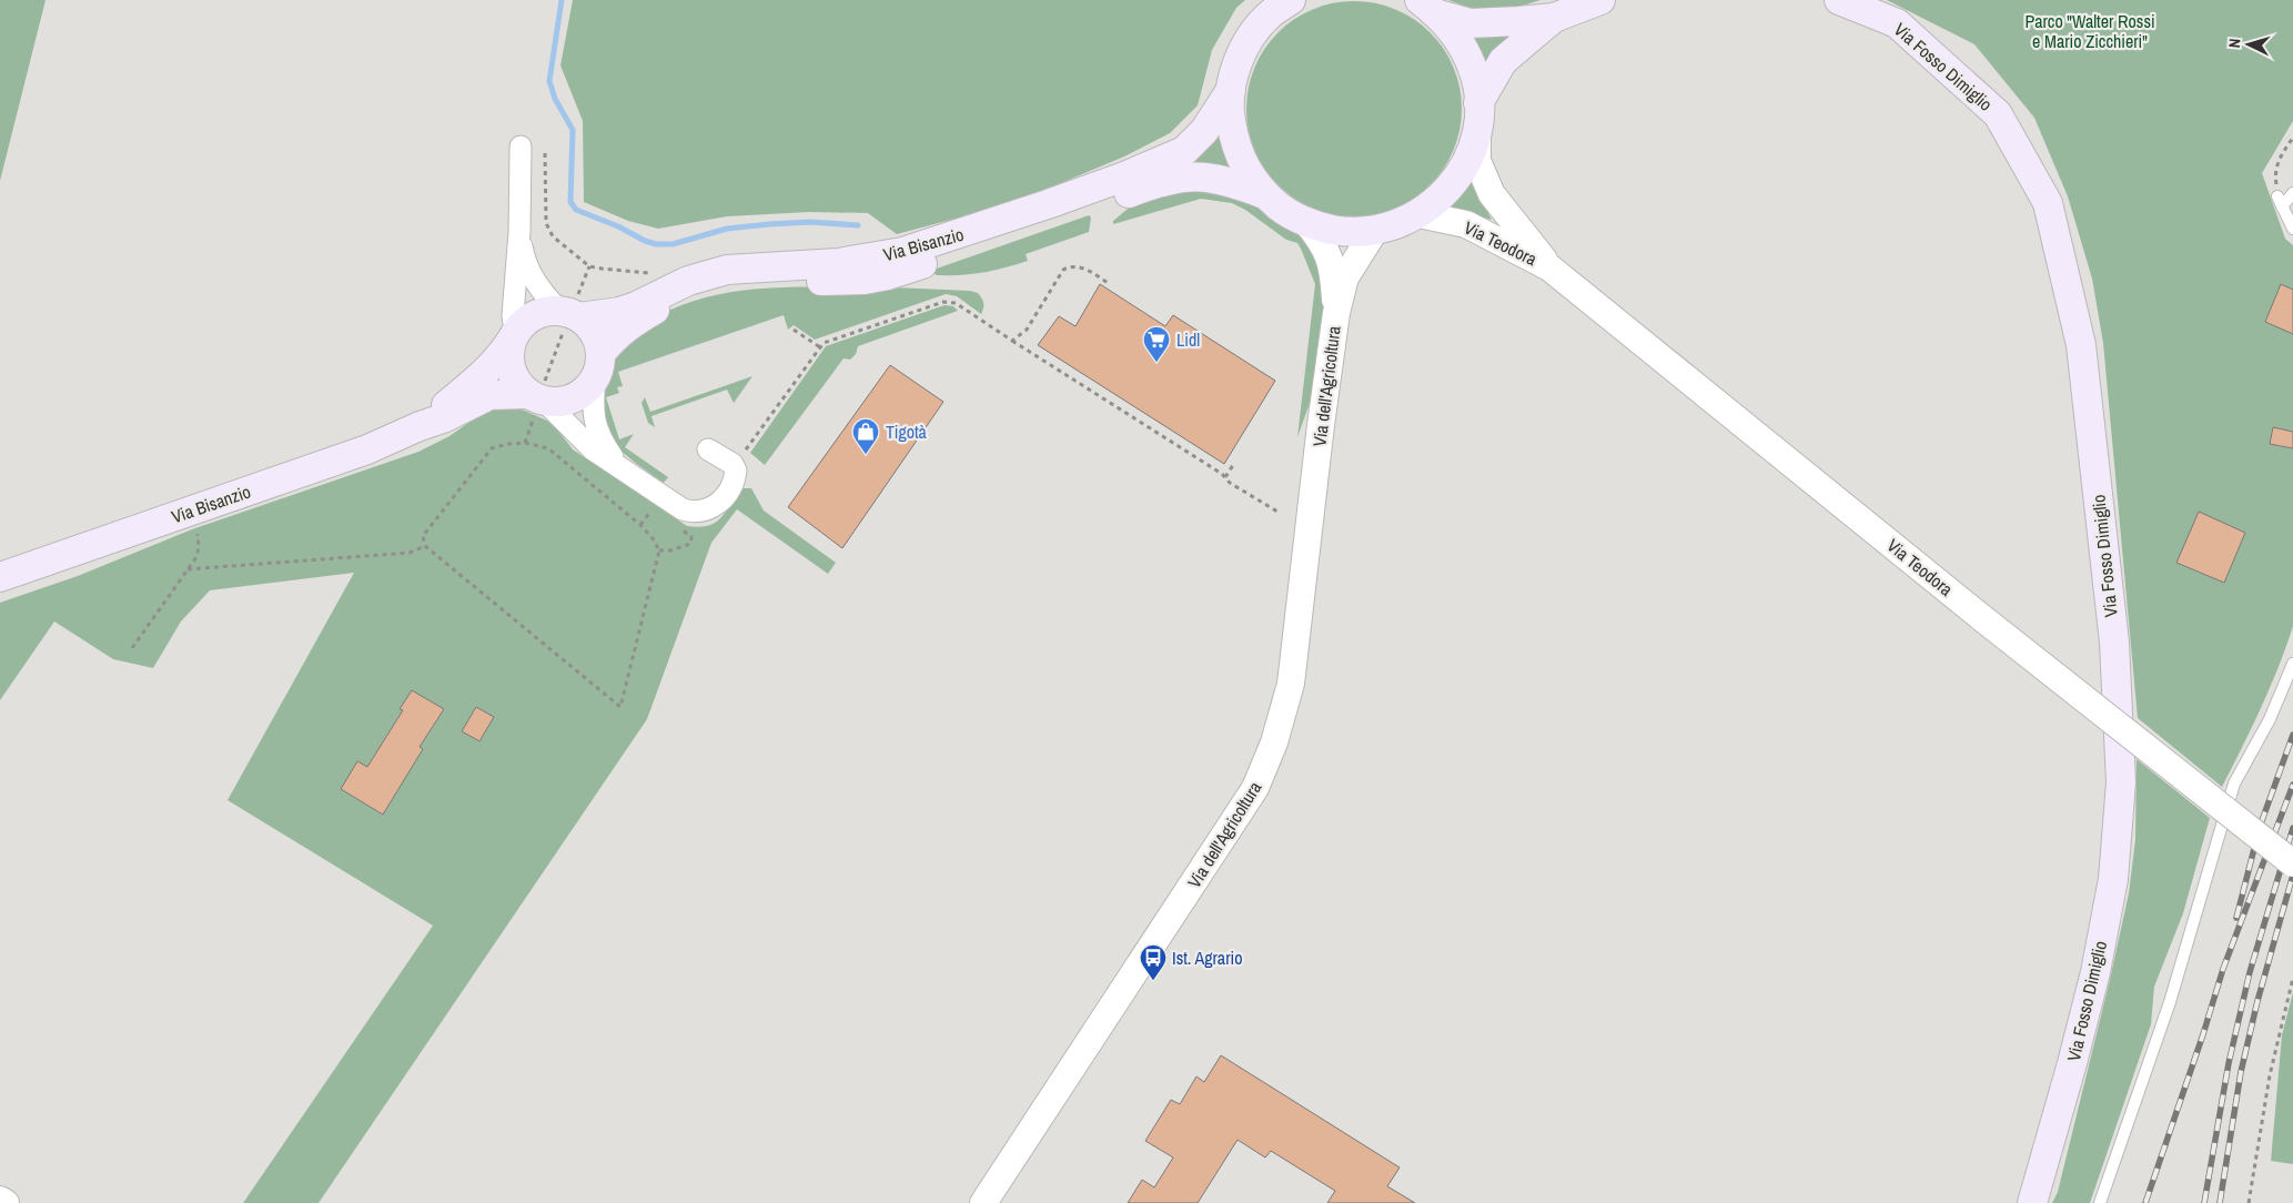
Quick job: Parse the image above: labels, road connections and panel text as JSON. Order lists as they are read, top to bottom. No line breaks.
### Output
{"streets":{"main road":["Via Fosso Dimiglio","Via Bisanzio"],"street":["Via Teodora","Via dell'Agricoltura"]},"parks":["Parco \"Walter Rossi e Mario Zicchieri\""],"places":{"supermarket":["Lidl"],"shop":["Tigotà"],"bus stop":["Ist. Agrario"]},"north":"left"}
